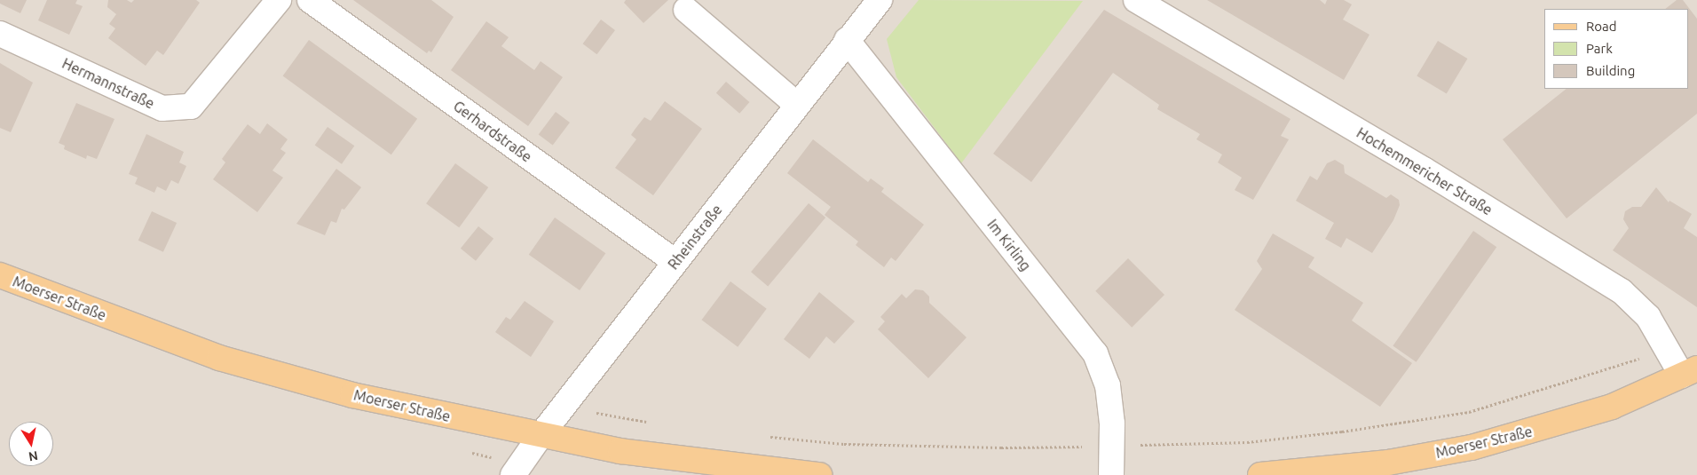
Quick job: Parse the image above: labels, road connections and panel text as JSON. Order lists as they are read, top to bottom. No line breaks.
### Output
{"streets":{"main road":["Moerser Straße"],"street":["Hermannstraße","Gerhardstraße","Hochemmericher Straße","Rheinstraße","Im Kirling"]},"crossings":[["Gerhardstraße","Rheinstraße"],["Hochemmericher Straße","Moerser Straße"],["Rheinstraße","Im Kirling"],["Rheinstraße","Moerser Straße"]],"legend":["Road","Park","Building"],"north":"bottom"}
